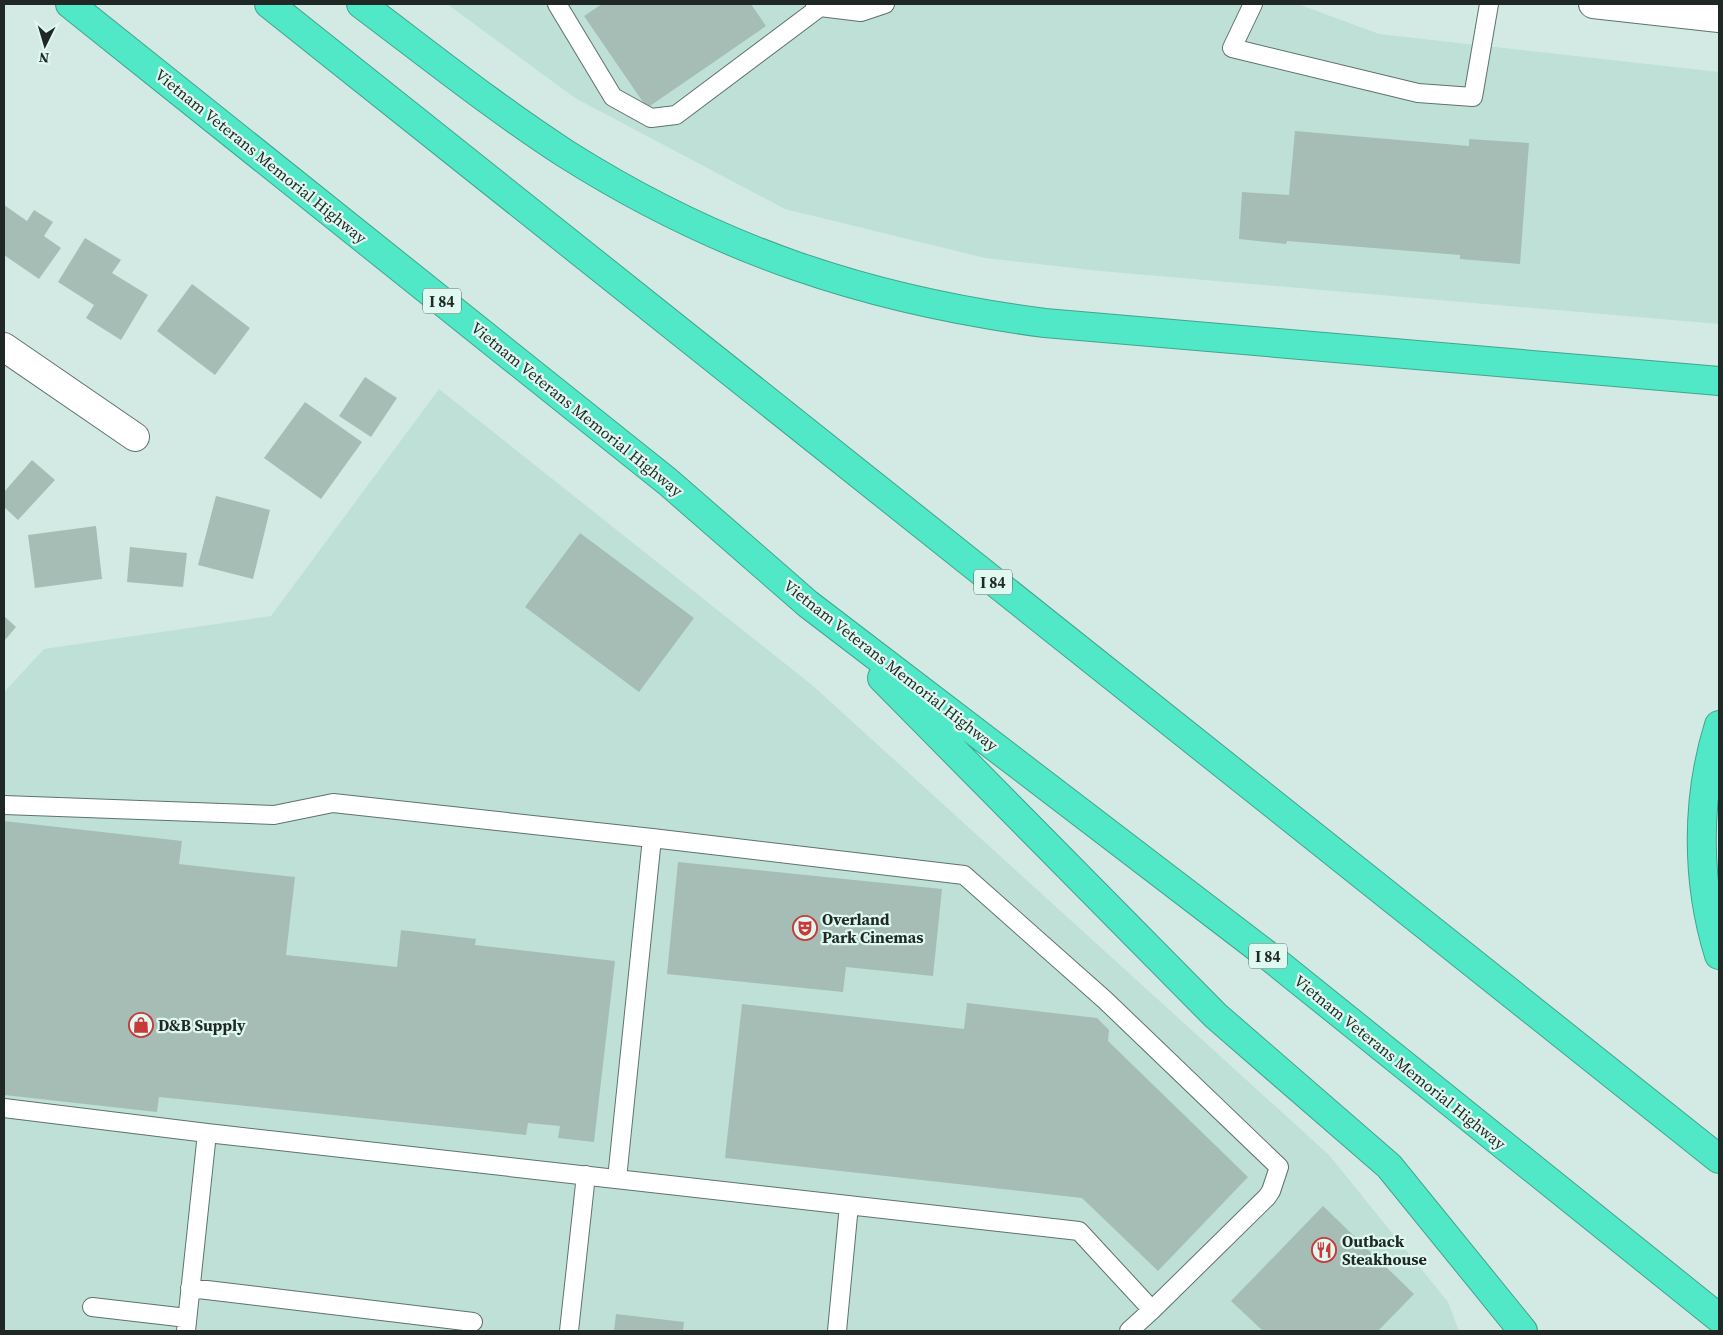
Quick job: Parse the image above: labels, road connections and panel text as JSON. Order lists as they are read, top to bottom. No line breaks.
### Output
{"streets":{"highway":["Vietnam Veterans Memorial Highway","I 84"]},"places":{"theatre":["Overland Park Cinemas"],"shop":["D&B Supply"],"restaurant":["Outback Steakhouse"]},"north":"bottom"}
